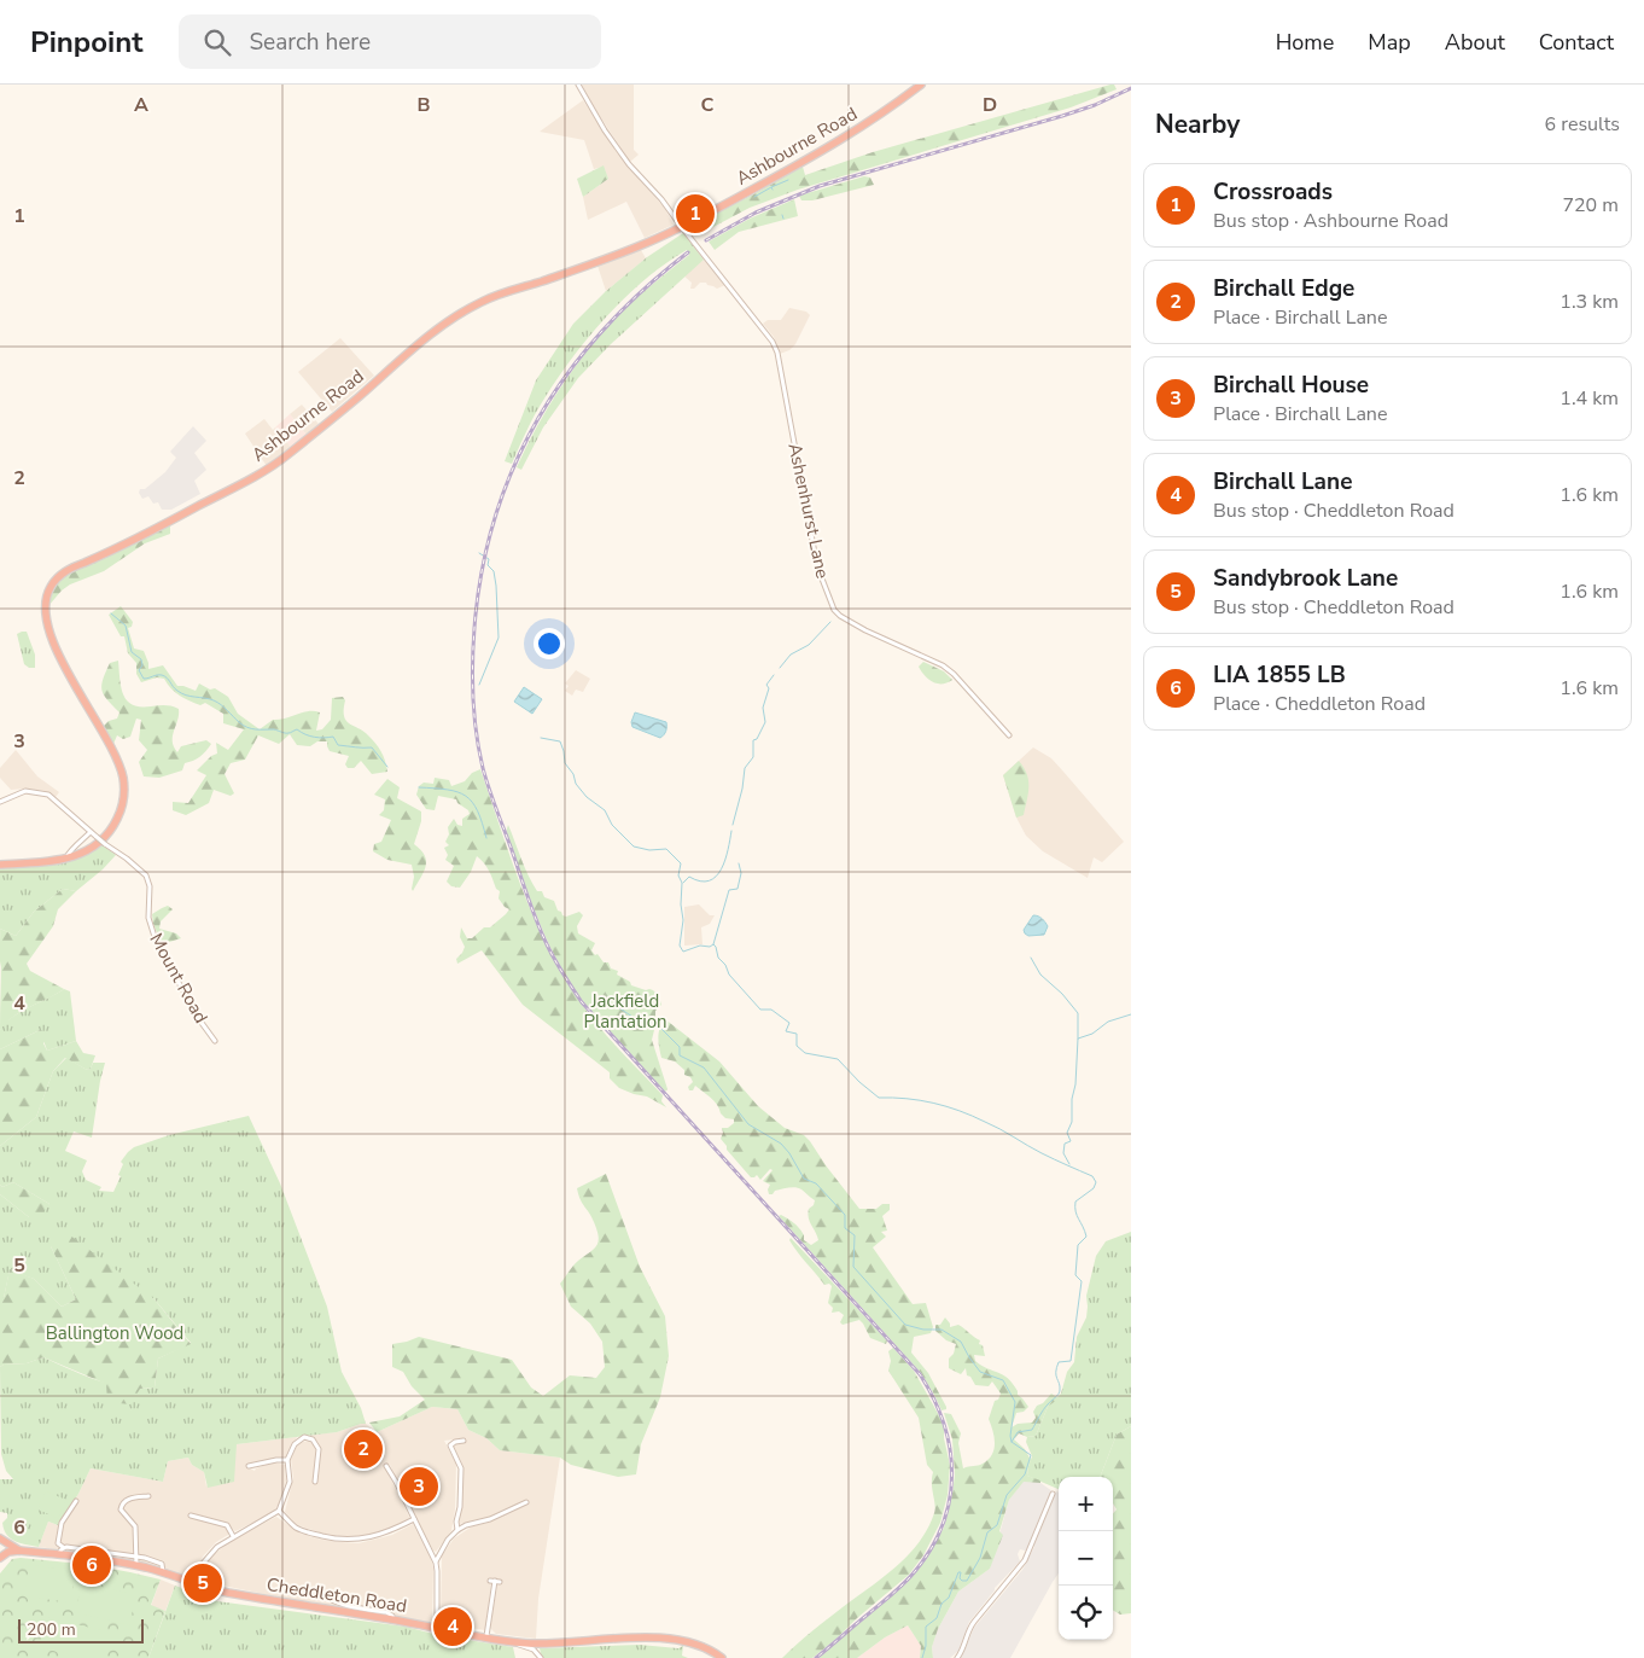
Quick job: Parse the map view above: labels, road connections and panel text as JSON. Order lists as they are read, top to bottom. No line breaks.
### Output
{"streets":{"highway":["Ashbourne Road","Cheddleton Road"],"street":["Ashenhurst Lane","Mount Road"]},"crossings":[["Ashbourne Road","Ashenhurst Lane"]],"parks":["Jackfield Plantation","Ballington Wood"],"scale_bar":"200 m","page":{"header":"Pinpoint","search":"Search here","nav":["Home","Map","About","Contact"],"heading":["Nearby","6 results"],"list":[{"mark":"1","name":"Crossroads","note":"Bus stop · Ashbourne Road","value":"720 m"},{"mark":"2","name":"Birchall Edge","note":"Place · Birchall Lane","value":"1.3 km"},{"mark":"3","name":"Birchall House","note":"Place · Birchall Lane","value":"1.4 km"},{"mark":"4","name":"Birchall Lane","note":"Bus stop · Cheddleton Road","value":"1.6 km"},{"mark":"5","name":"Sandybrook Lane","note":"Bus stop · Cheddleton Road","value":"1.6 km"},{"mark":"6","name":"LIA 1855 LB","note":"Place · Cheddleton Road","value":"1.6 km"}],"pins":["1","2","3","6","5","4"],"map_buttons":["+","−"],"scale":"200 m"},"grid":{"columns":["A","B","C","D"],"rows":["1","2","3","4","5","6"]}}
